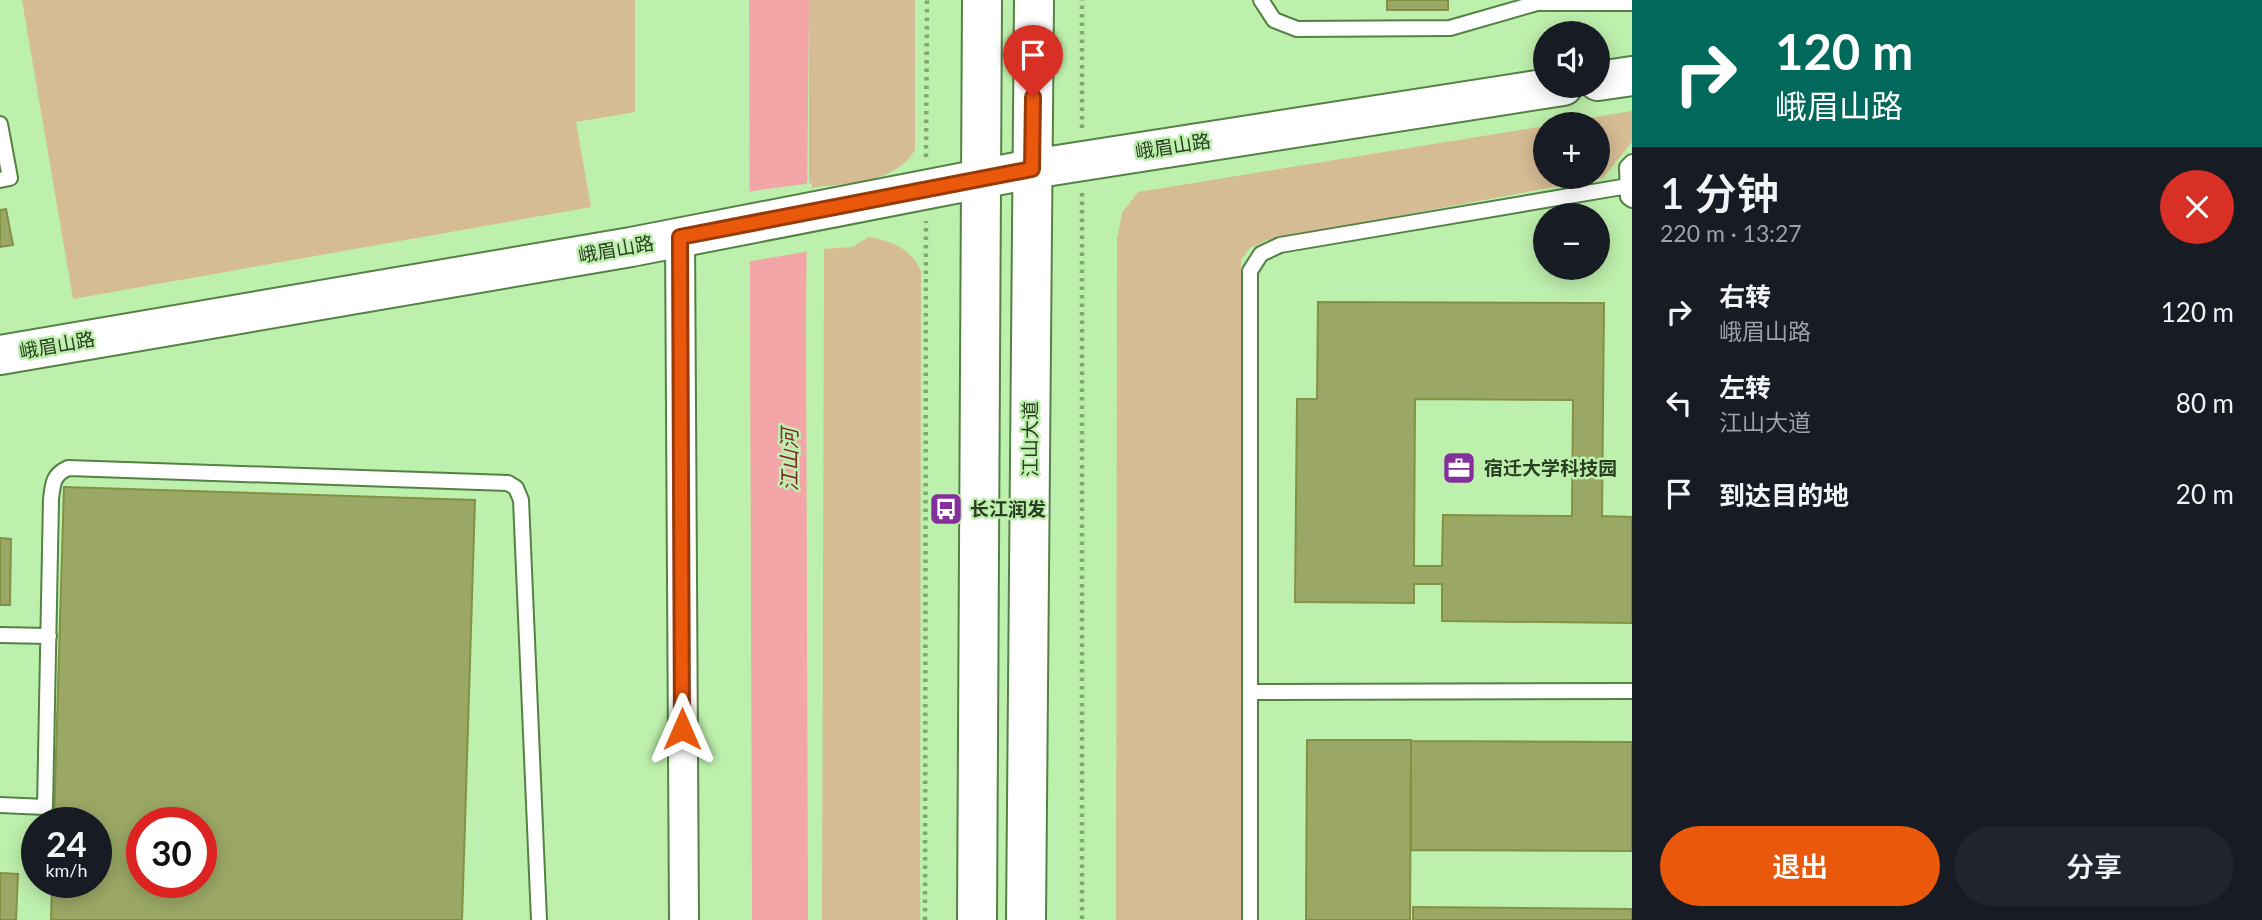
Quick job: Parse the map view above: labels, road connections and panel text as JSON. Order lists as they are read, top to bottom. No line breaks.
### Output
{"streets":{"main road":["峨眉山路","江山大道"]},"crossings":[["峨眉山路","江山大道"]],"water":["江山河"],"places":{"office":["宿迁大学科技园"],"bus stop":["长江润发"]},"page":{"turn":["120 m","峨眉山路"],"map_buttons":["+","−"],"heading":["1 分钟","220 m · 13:27"],"list":[{"name":"右转","note":"峨眉山路","value":"120 m"},{"name":"左转","note":"江山大道","value":"80 m"},{"name":"到达目的地","value":"20 m"}],"speed":"24 km/h","limit":"30","buttons":["退出","分享"]}}
